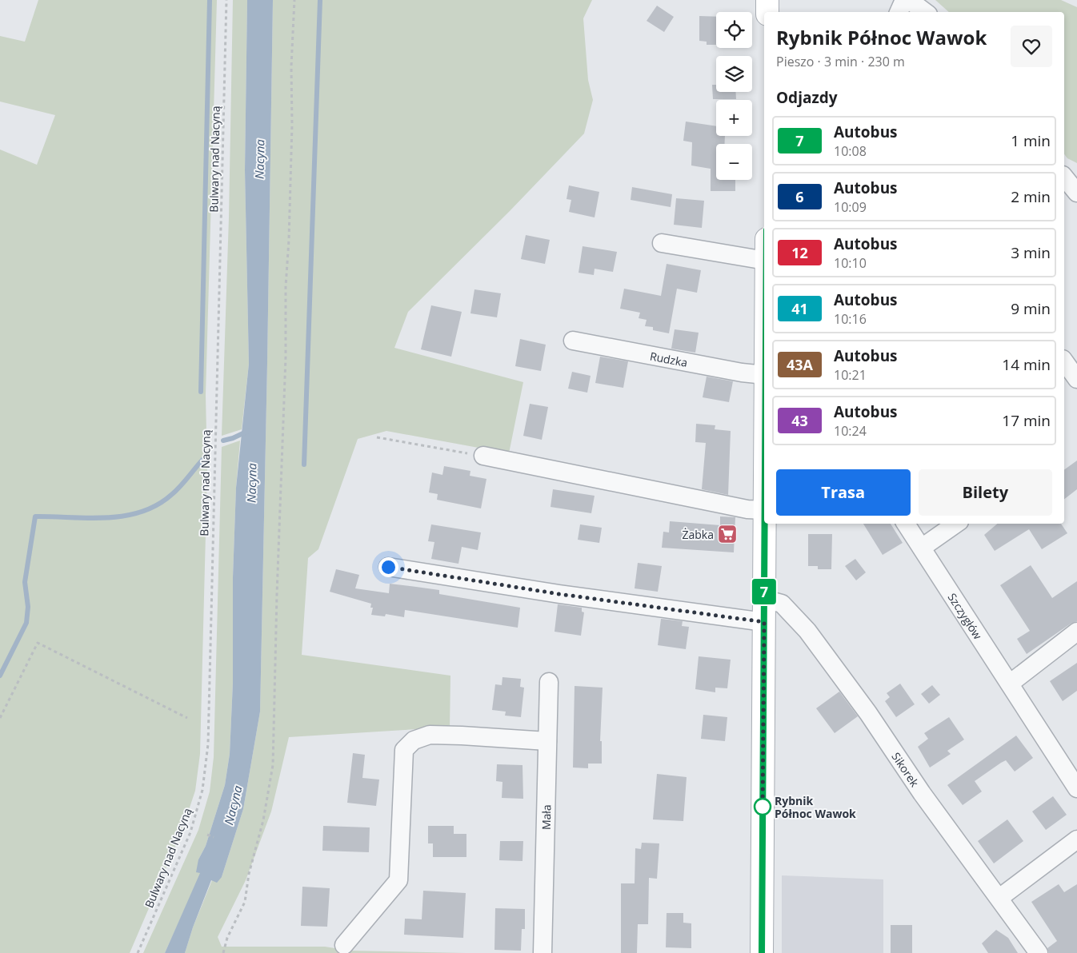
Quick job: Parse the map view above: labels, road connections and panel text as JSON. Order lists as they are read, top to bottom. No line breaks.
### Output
{"streets":{"street":["Rudzka","Szczygłów","Sikorek","Mała"],"path":["Bulwary nad Nacyną"]},"water":["Nacyna"],"places":{"supermarket":["Żabka"],"other":["Rybnik Północ Wawok"]},"lines":["bus line 7"],"page":{"on_map":"7","map_buttons":["+","−"],"heading":[["Rybnik Północ Wawok","Pieszo · 3 min · 230 m"],"Odjazdy"],"list":[{"mark":"7","name":"Autobus","note":"10:08","value":"1 min"},{"mark":"6","name":"Autobus","note":"10:09","value":"2 min"},{"mark":"12","name":"Autobus","note":"10:10","value":"3 min"},{"mark":"41","name":"Autobus","note":"10:16","value":"9 min"},{"mark":"43A","name":"Autobus","note":"10:21","value":"14 min"},{"mark":"43","name":"Autobus","note":"10:24","value":"17 min"}],"buttons":["Trasa","Bilety"]}}
